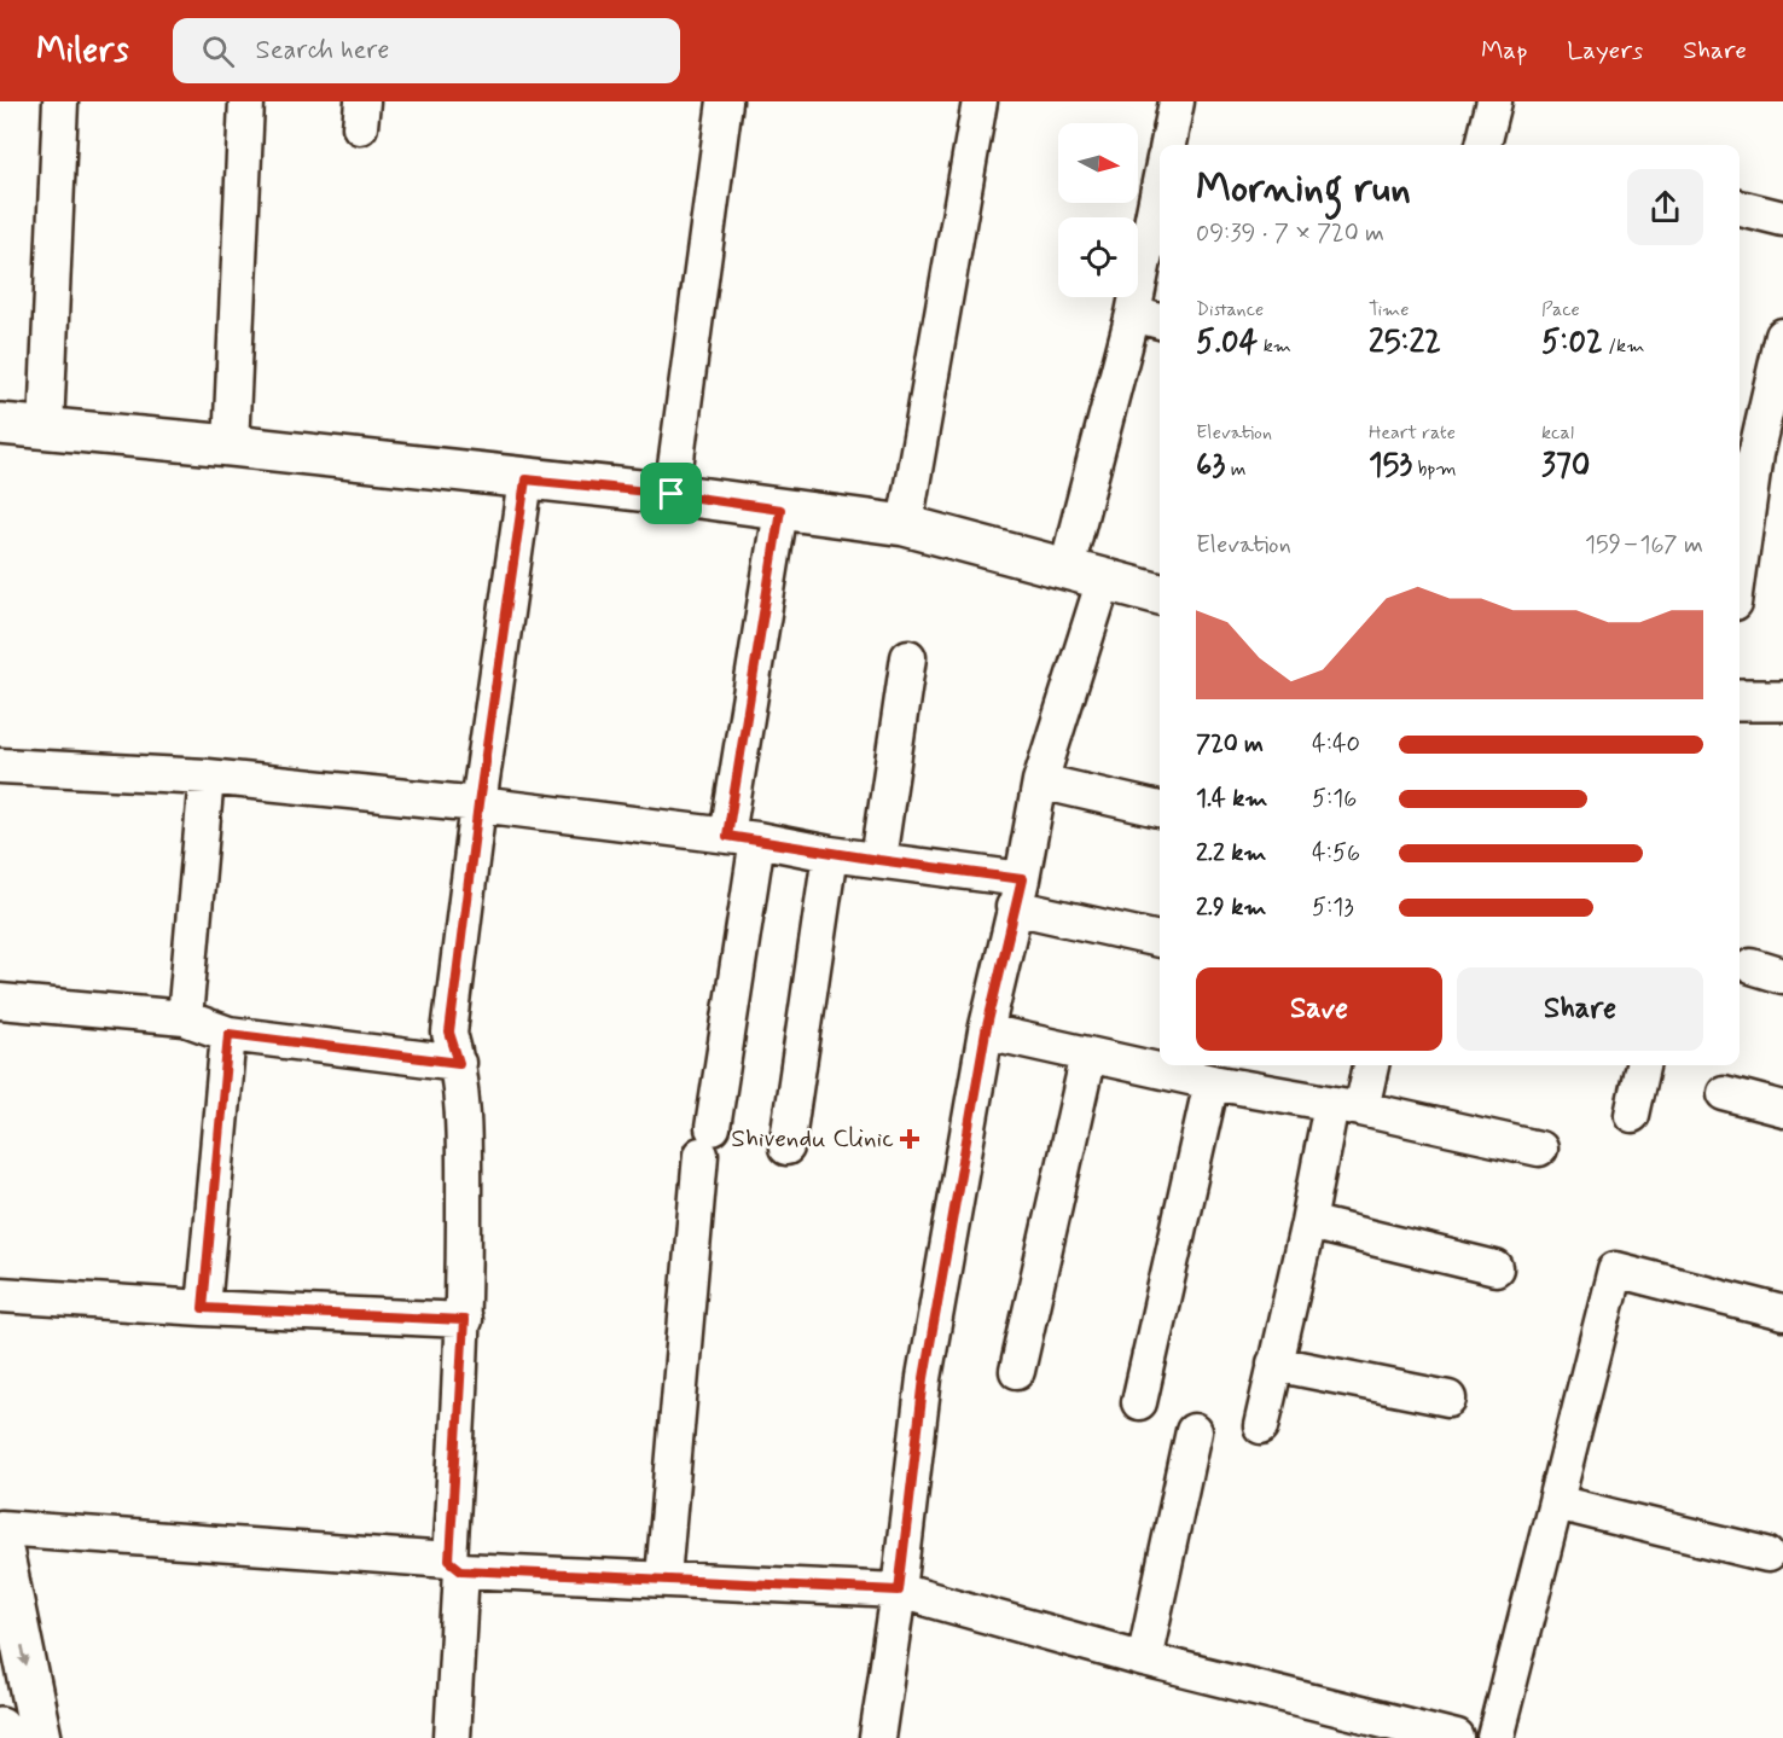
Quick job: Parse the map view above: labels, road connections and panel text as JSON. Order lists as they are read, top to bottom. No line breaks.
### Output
{"places":{"health":["Shivendu Clinic"]},"north":"right","page":{"header":"Milers","search":"Search here","nav":["Map","Layers","Share"],"heading":["Morning run","09:39 · 7 × 720 m"],"stats":[["Distance","5.04 km"],["Time","25:22"],["Pace","5:02 /km"],["Elevation","63 m"],["Heart rate","153 bpm"],["kcal","370"]],"chart":["Elevation","159–167 m"],"list":[{"name":"720 m","note":"4:40"},{"name":"1.4 km","note":"5:16"},{"name":"2.2 km","note":"4:56"},{"name":"2.9 km","note":"5:13"}],"buttons":["Save","Share"]}}
